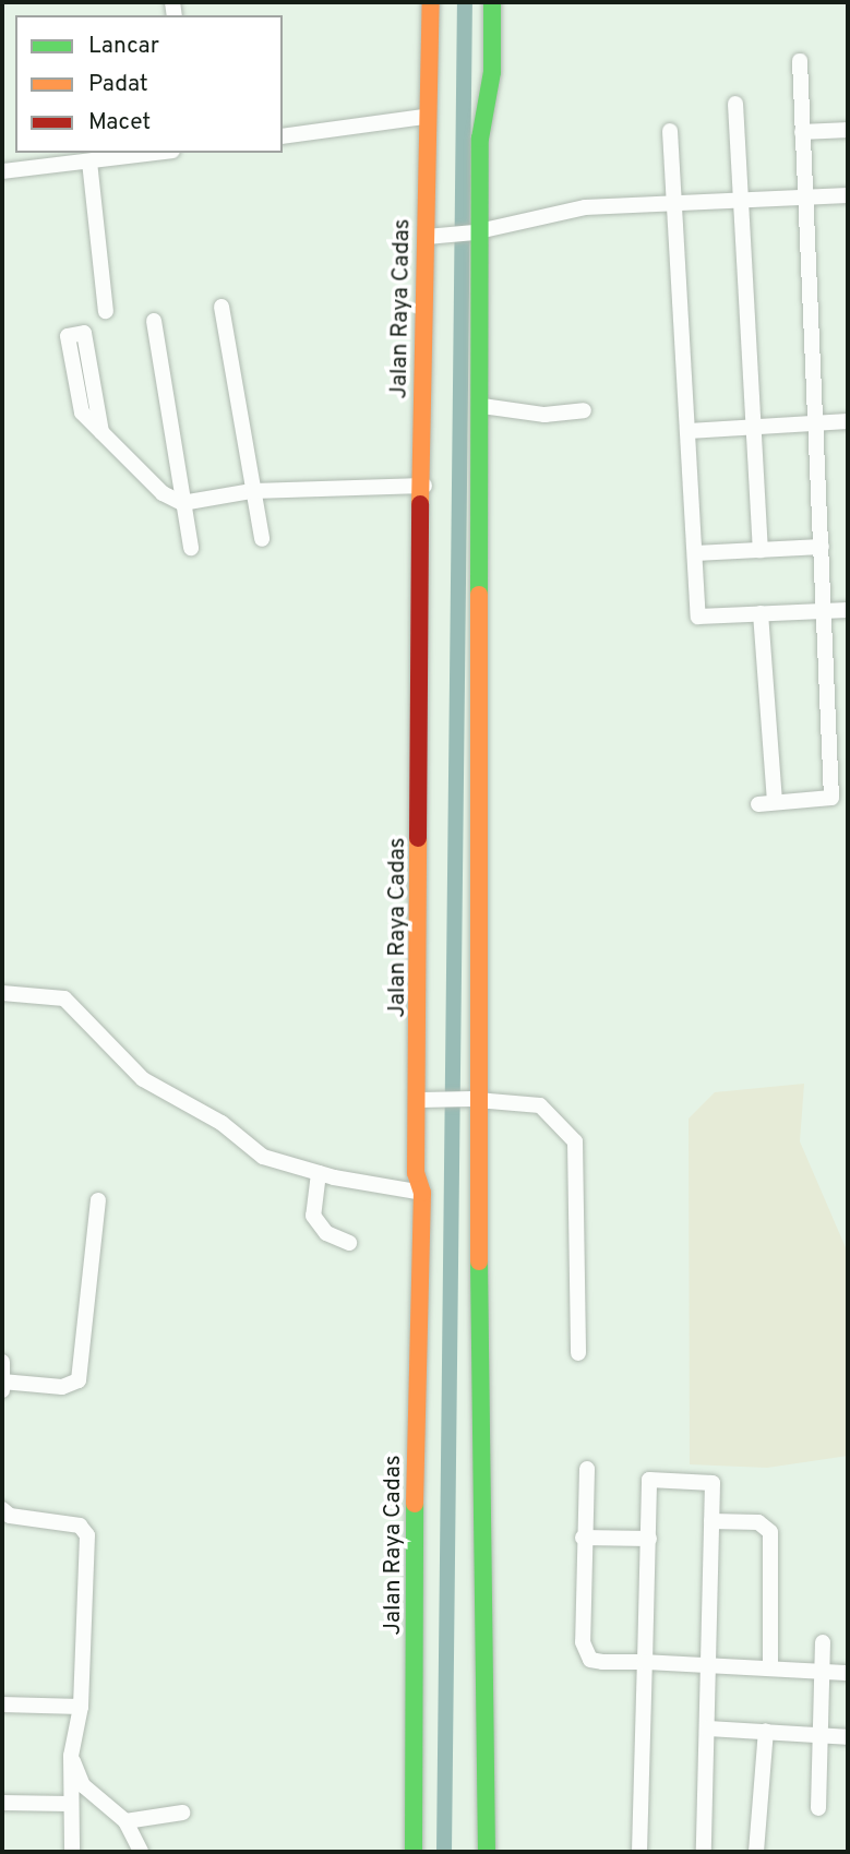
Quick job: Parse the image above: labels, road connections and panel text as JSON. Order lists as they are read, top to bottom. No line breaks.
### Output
{"streets":{"street":["Jalan Raya Cadas"]},"legend":["Lancar","Padat","Macet"]}
